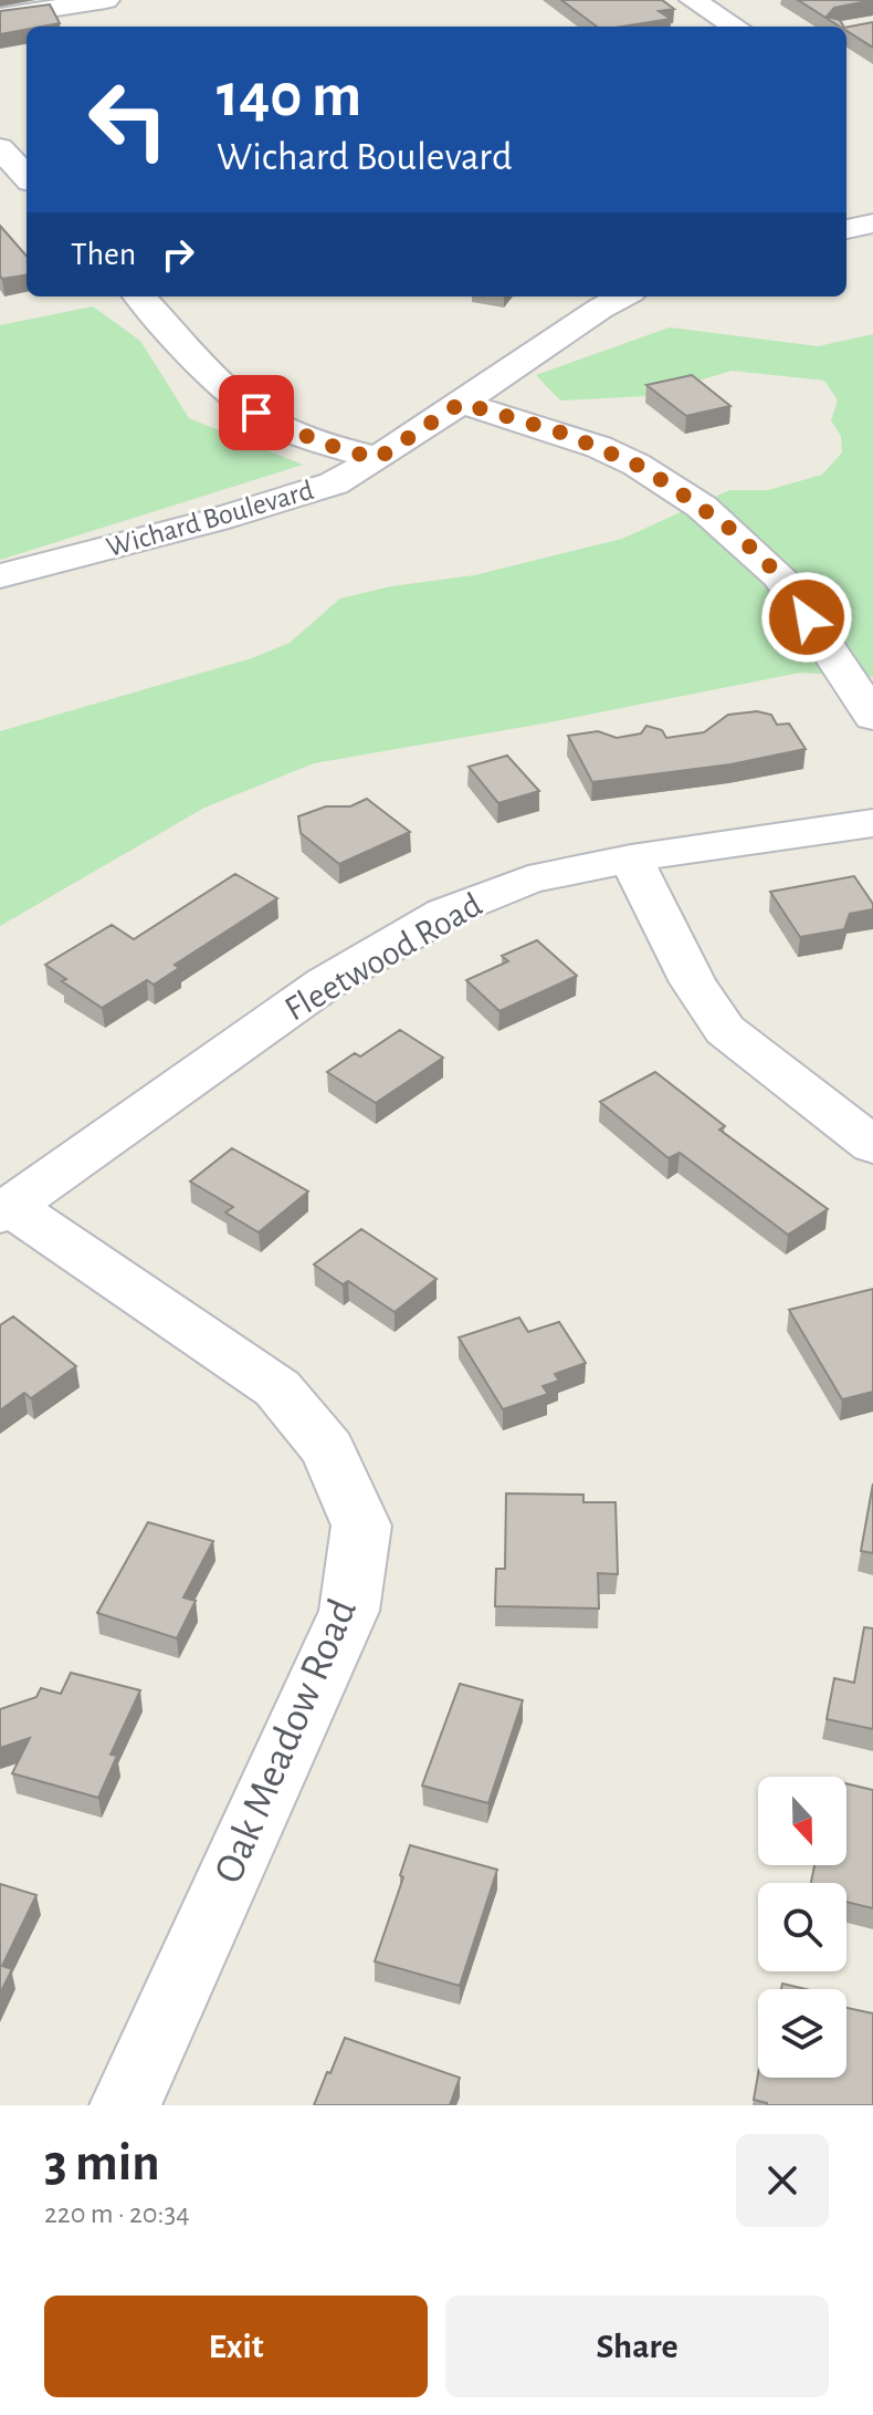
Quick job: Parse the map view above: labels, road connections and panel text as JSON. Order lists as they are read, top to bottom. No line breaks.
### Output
{"streets":{"street":["Wichard Boulevard","Fleetwood Road","Oak Meadow Road"]},"crossings":[["Fleetwood Road","Oak Meadow Road"]],"north":"bottom","page":{"turn":["140 m","Wichard Boulevard"],"then":"Then","heading":["3 min","220 m · 20:34"],"buttons":["Exit","Share"]}}
